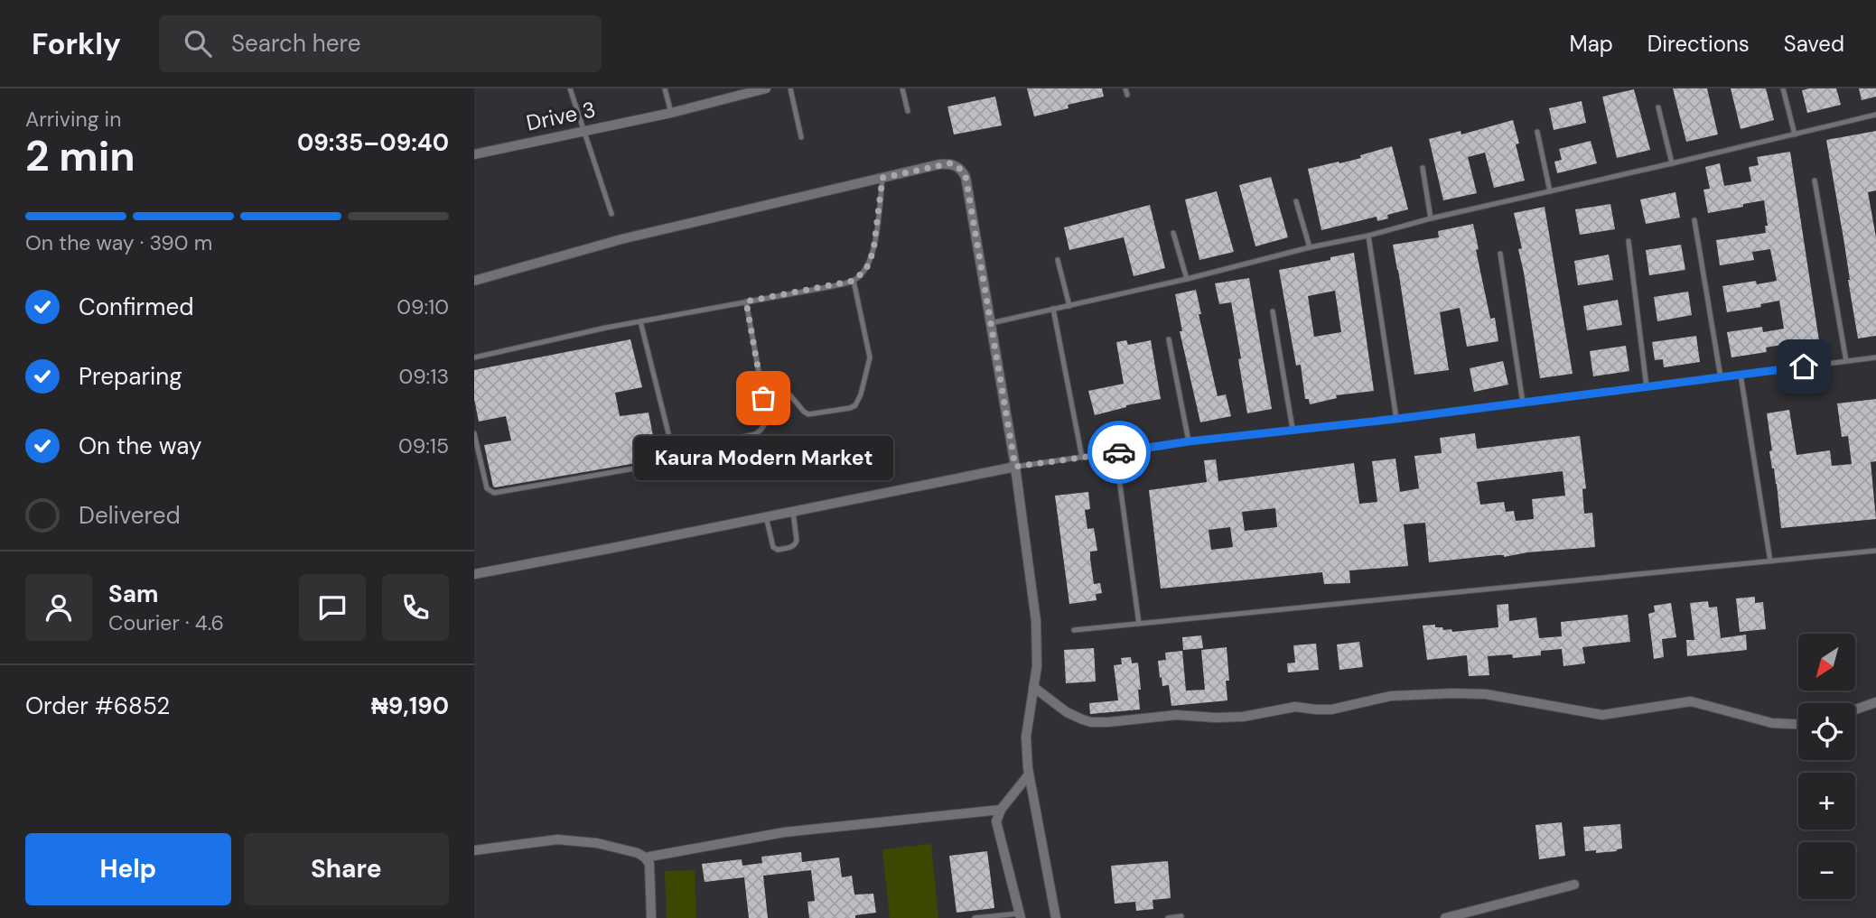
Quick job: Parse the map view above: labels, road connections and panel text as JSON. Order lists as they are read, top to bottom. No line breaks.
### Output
{"streets":{"street":["Drive 3"]},"places":["Kaura Modern Market"],"north":"bottom left","page":{"header":"Forkly","search":"Search here","nav":["Map","Directions","Saved"],"heading":["2 min","Arriving in","09:35–09:40"],"panel":["Sam","Courier · 4.6","Order #6852","₦9,190"],"bar":"On the way · 390 m","list":[["Confirmed","09:10"],["Preparing","09:13"],["On the way","09:15"],"Delivered"],"bubble":"Kaura Modern Market","map_buttons":["+","−"],"buttons":["Help","Share"]}}
